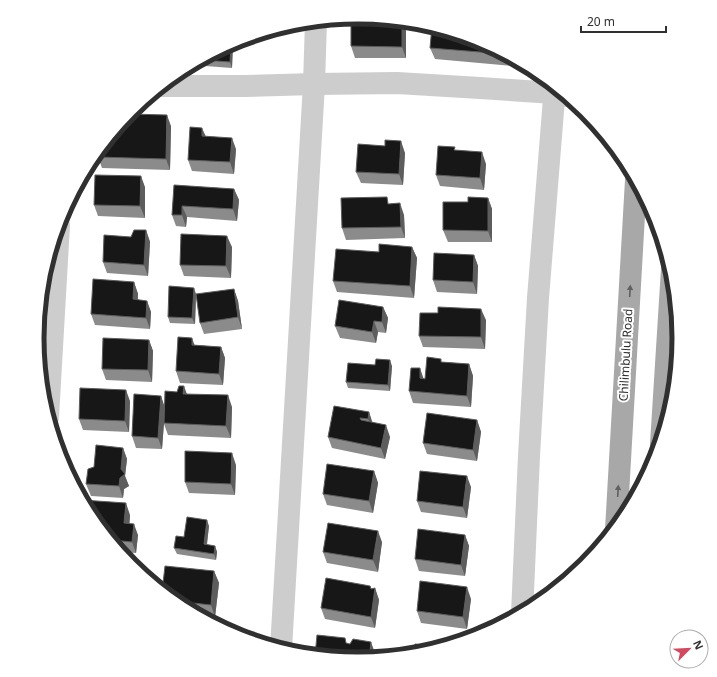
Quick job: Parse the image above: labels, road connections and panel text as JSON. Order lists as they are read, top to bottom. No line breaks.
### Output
{"streets":{"main road":["Chilimbulu Road"]},"one_way":["Chilimbulu Road"],"scale_bar":"20 m","north":"top right"}
